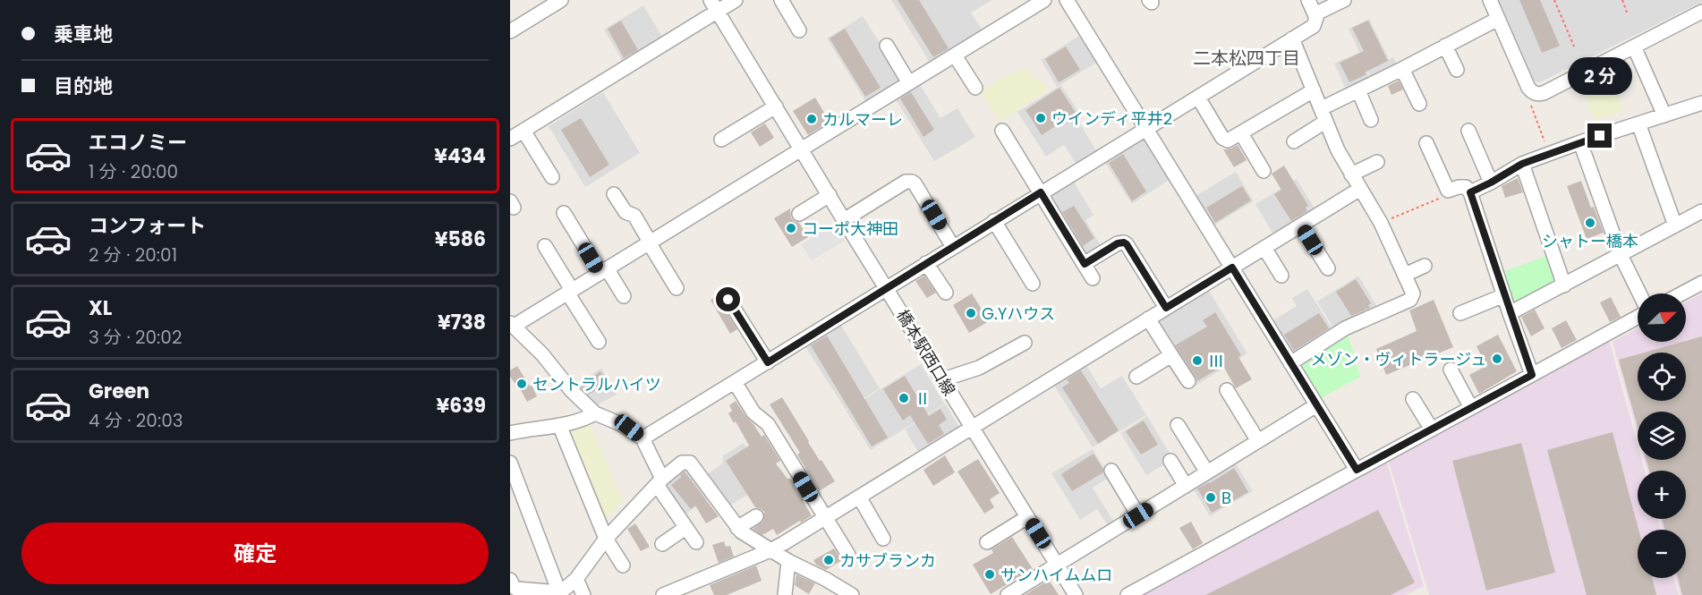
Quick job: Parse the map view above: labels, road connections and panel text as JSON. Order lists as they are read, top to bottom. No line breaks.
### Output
{"streets":{"street":["橋本駅西口線"]},"districts":["二本松四丁目"],"places":["ウインディ平井2","カルマーレ","シャトー橋本","コーポ大神田","G.Yハウス","メゾン・ヴィトラージュ","Ⅲ","セントラルハイツ","Ⅱ","B","カサブランカ","サンハイムムロ"],"north":"top right","page":{"banner":["乗車地","目的地"],"bubble":"2 分","list":[{"name":"エコノミー","note":"1 分 · 20:00","value":"¥434"},{"name":"コンフォート","note":"2 分 · 20:01","value":"¥586"},{"name":"XL","note":"3 分 · 20:02","value":"¥738"},{"name":"Green","note":"4 分 · 20:03","value":"¥639"}],"map_buttons":["+","−"],"buttons":"確定"}}
